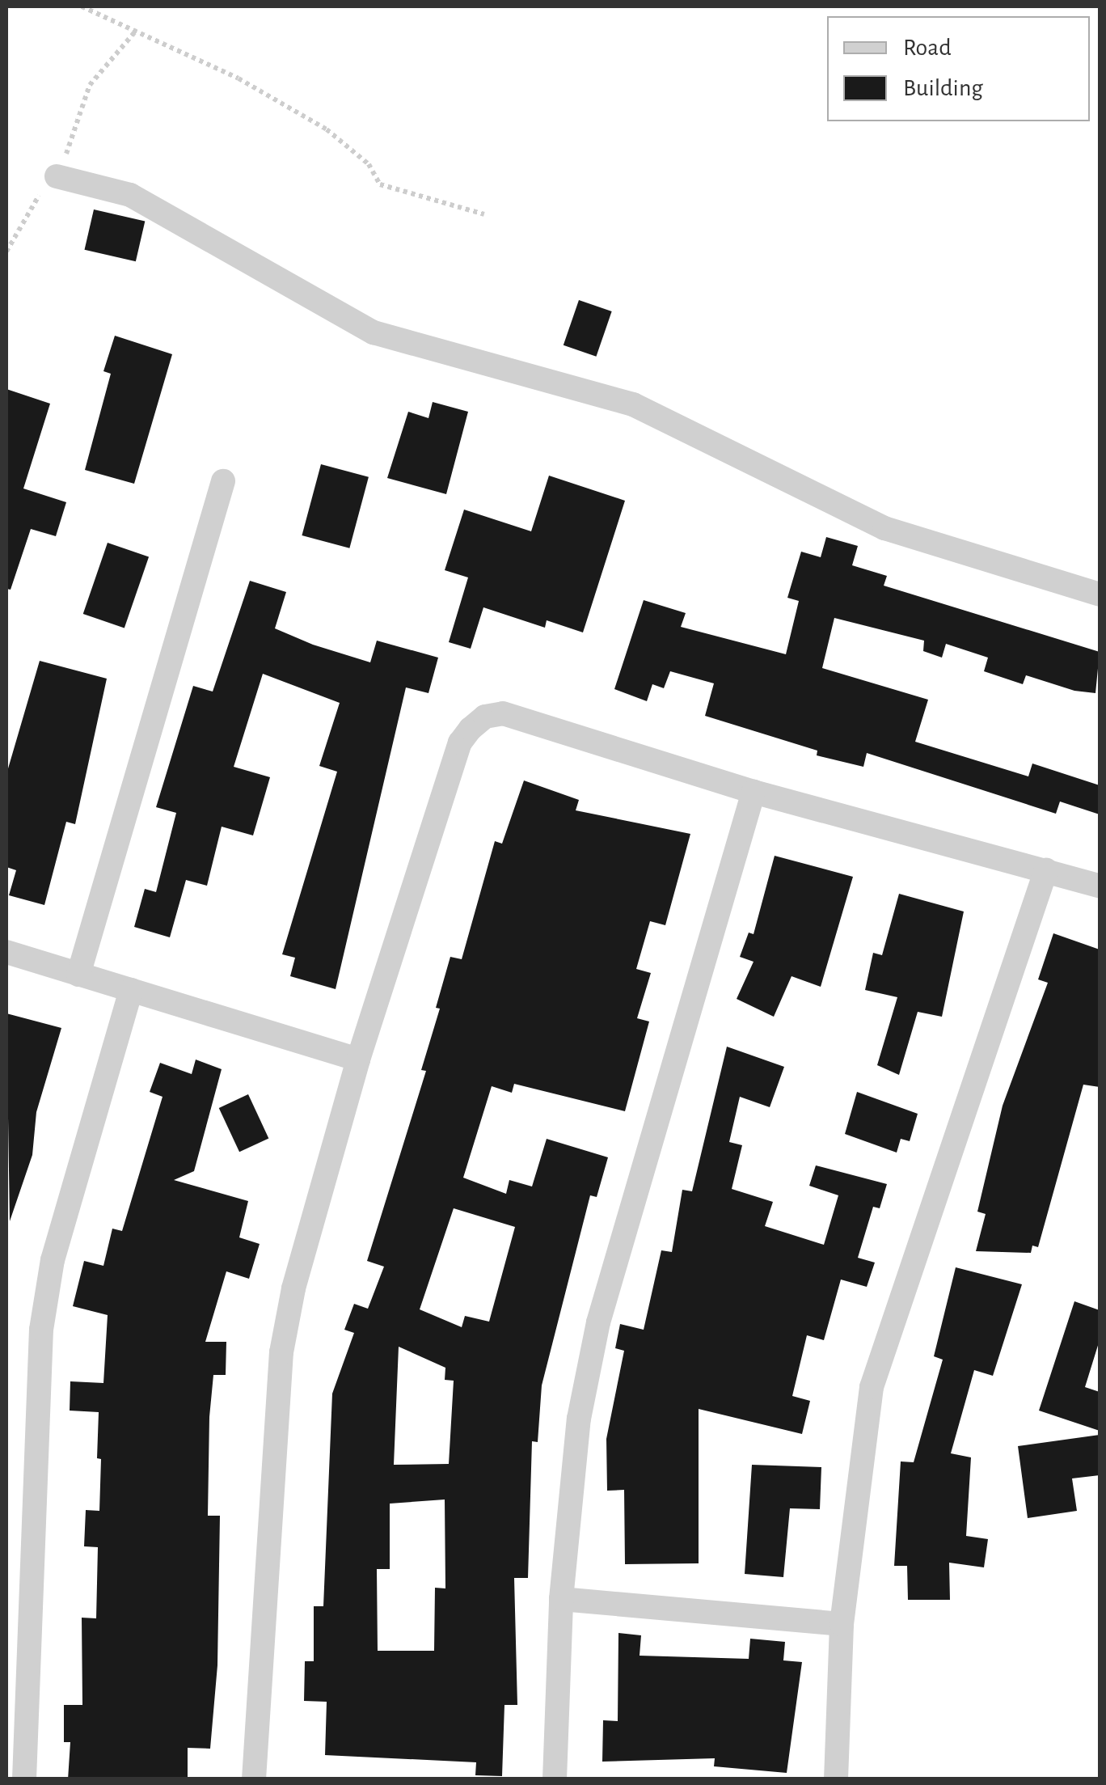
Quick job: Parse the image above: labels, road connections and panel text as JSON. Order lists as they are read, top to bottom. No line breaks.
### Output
{"legend":["Road","Building"]}
